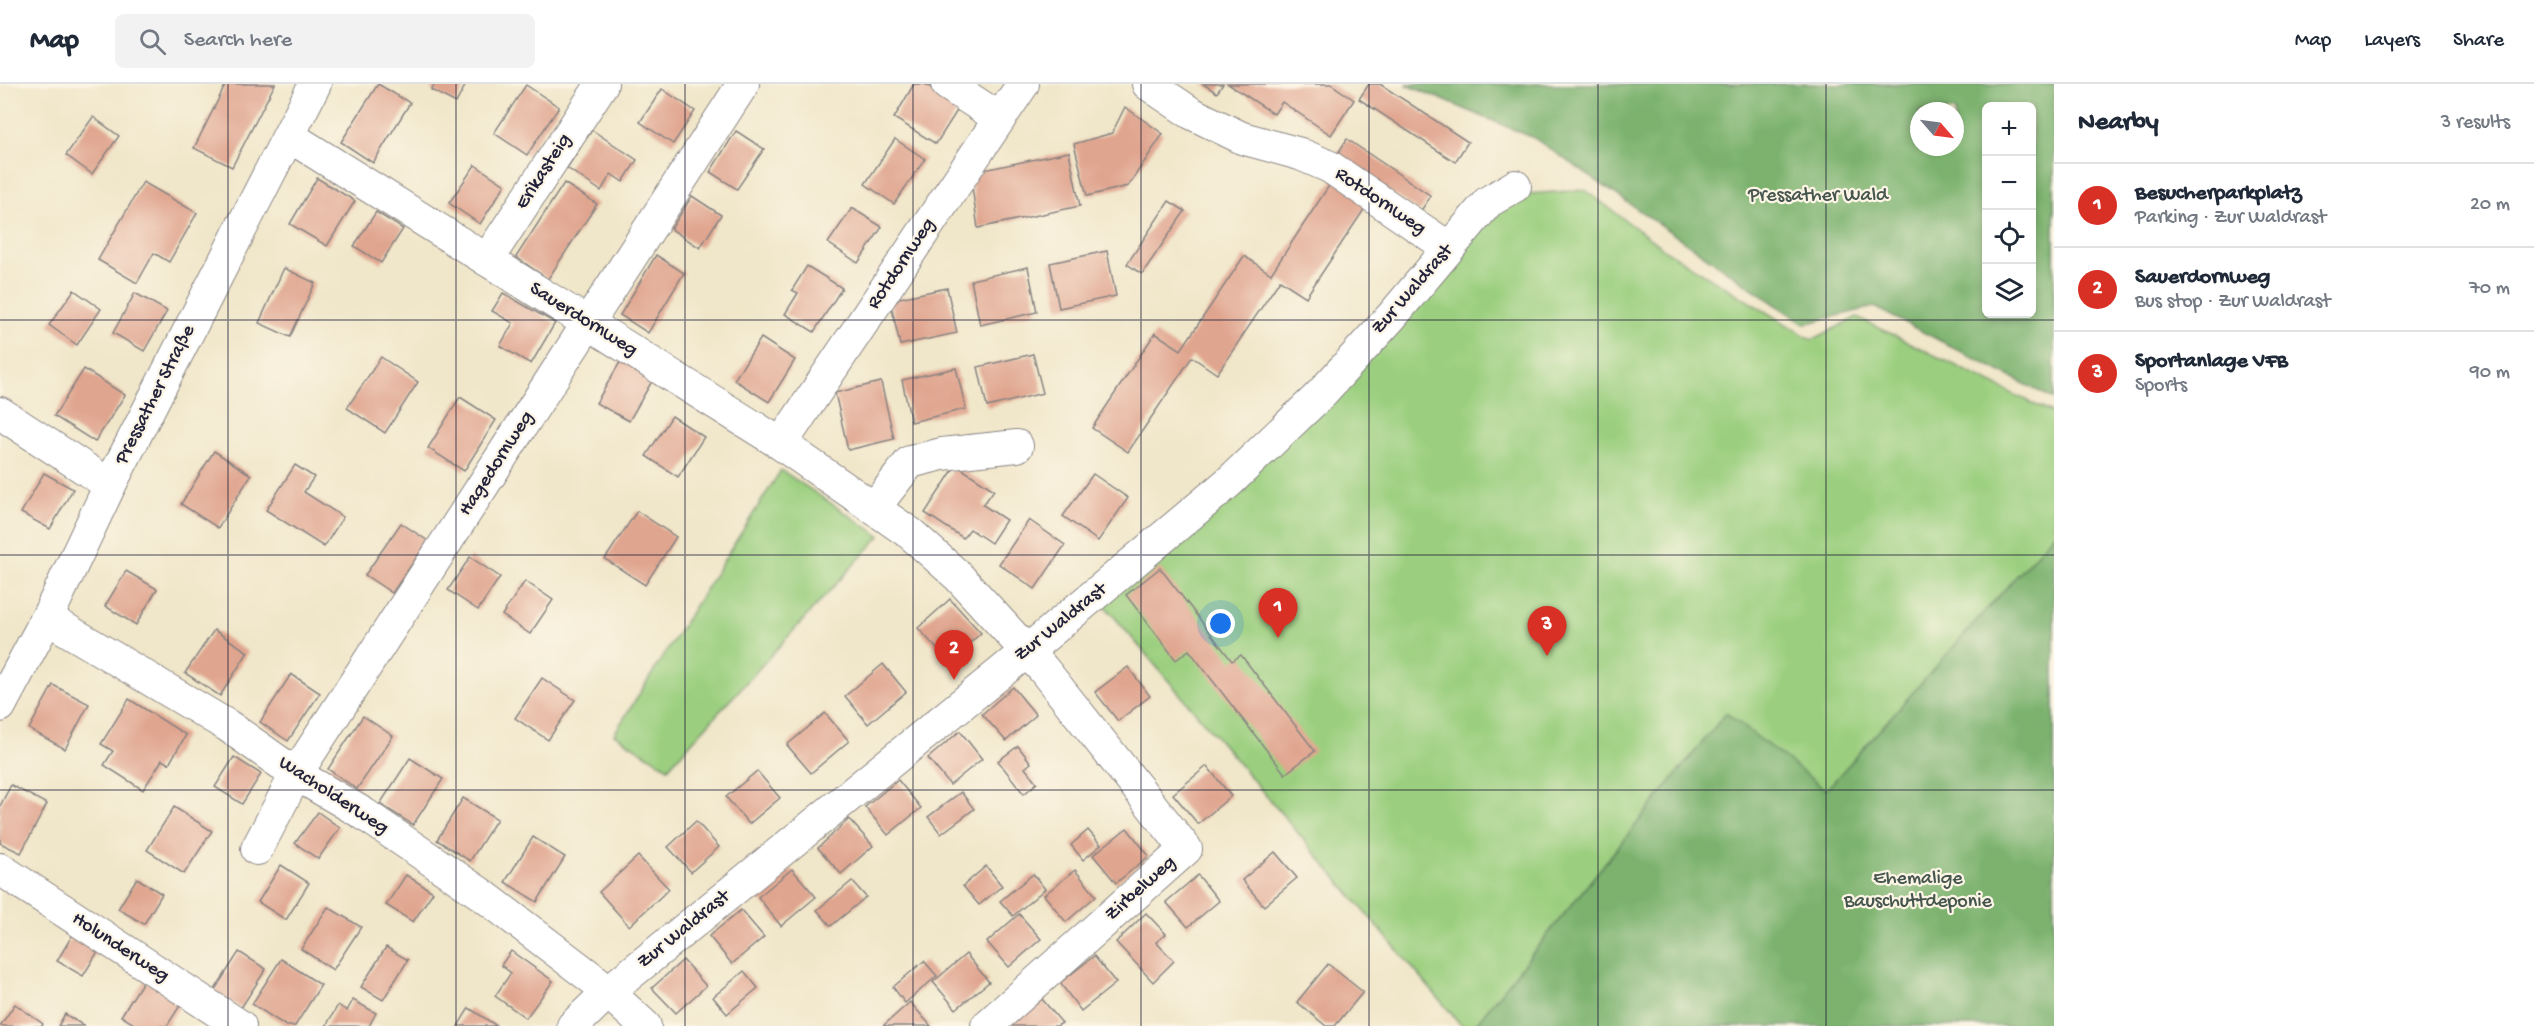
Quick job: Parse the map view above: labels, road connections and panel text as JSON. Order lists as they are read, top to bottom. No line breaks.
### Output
{"streets":{"street":["Erikasteig","Rotdornweg","Zur Waldrast","Sauerdornweg","Pressather Straße","Hagedornweg","Wacholderweg","Zirbelweg","Holunderweg"]},"crossings":[["Erikasteig","Sauerdornweg"],["Rotdornweg","Zur Waldrast"],["Rotdornweg","Sauerdornweg"],["Zur Waldrast","Sauerdornweg"],["Zur Waldrast","Wacholderweg"],["Zur Waldrast","Zirbelweg"],["Sauerdornweg","Pressather Straße"],["Sauerdornweg","Hagedornweg"],["Sauerdornweg","Zirbelweg"],["Pressather Straße","Wacholderweg"],["Hagedornweg","Wacholderweg"]],"parks":["Pressather Wald","Ehemalige Bauschuttdeponie"],"north":"bottom right","page":{"header":"Map","search":"Search here","nav":["Map","Layers","Share"],"heading":["Nearby","3 results"],"map_buttons":["+","−"],"list":[{"mark":"1","name":"Besucherparkplatz","note":"Parking · Zur Waldrast","value":"20 m"},{"mark":"2","name":"Sauerdornweg","note":"Bus stop · Zur Waldrast","value":"70 m"},{"mark":"3","name":"Sportanlage VFB","note":"Sports","value":"90 m"}],"pins":["1","3","2"]}}
